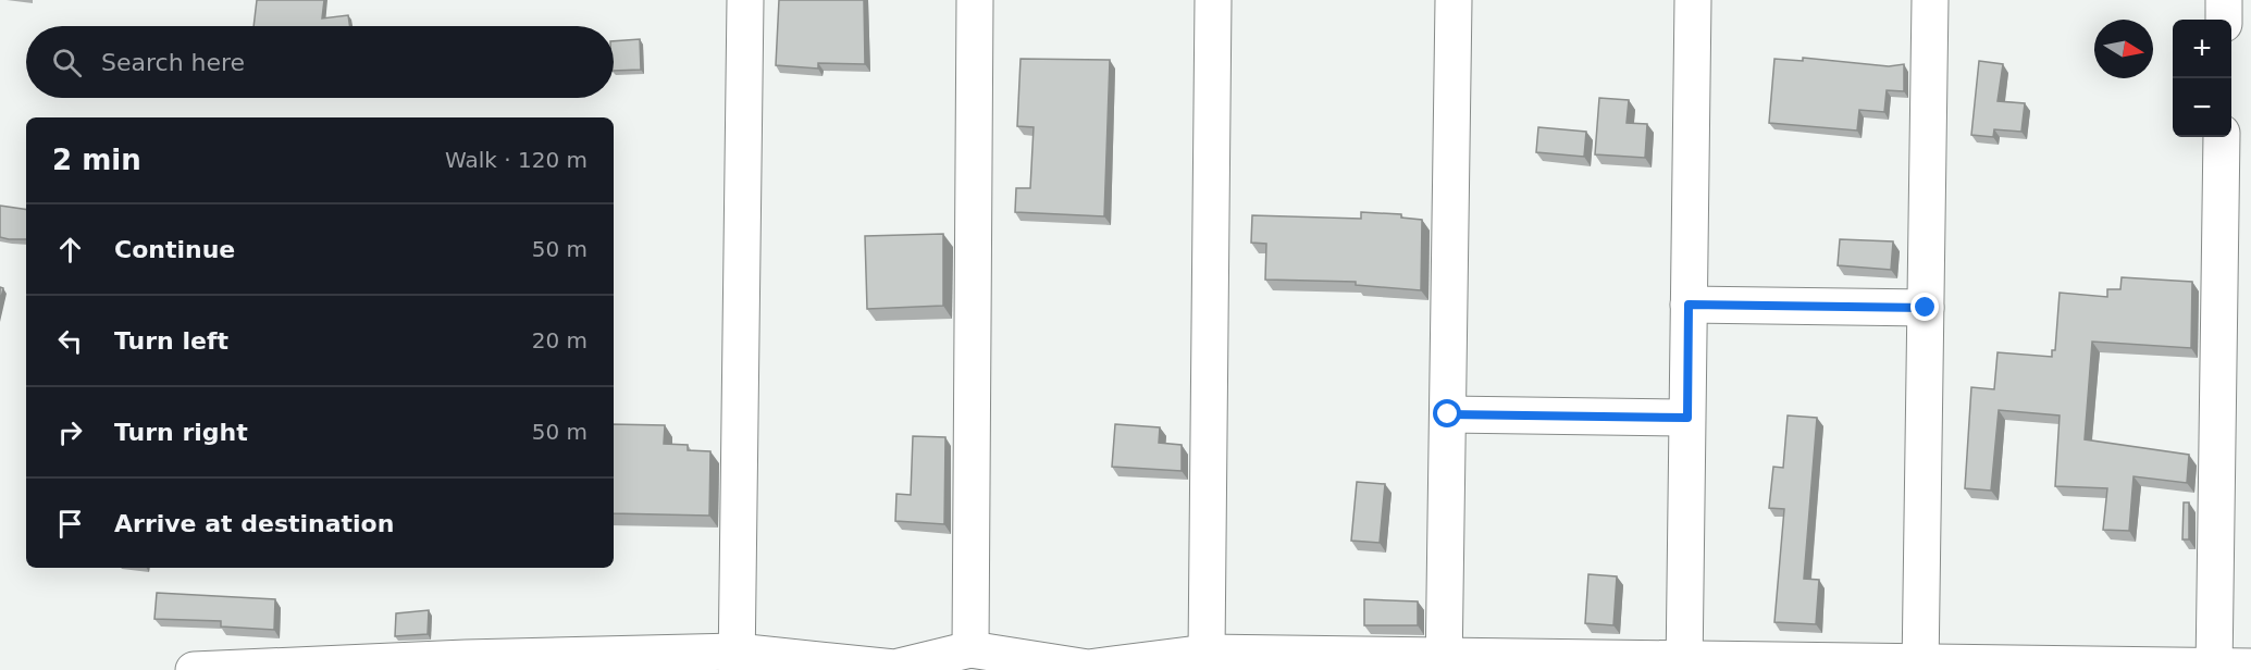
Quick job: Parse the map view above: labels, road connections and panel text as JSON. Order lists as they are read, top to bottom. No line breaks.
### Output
{"north":"right","page":{"map_buttons":["+","−"],"search":"Search here","heading":["2 min","Walk · 120 m"],"list":[["Continue","50 m"],["Turn left","20 m"],["Turn right","50 m"],"Arrive at destination"]}}
